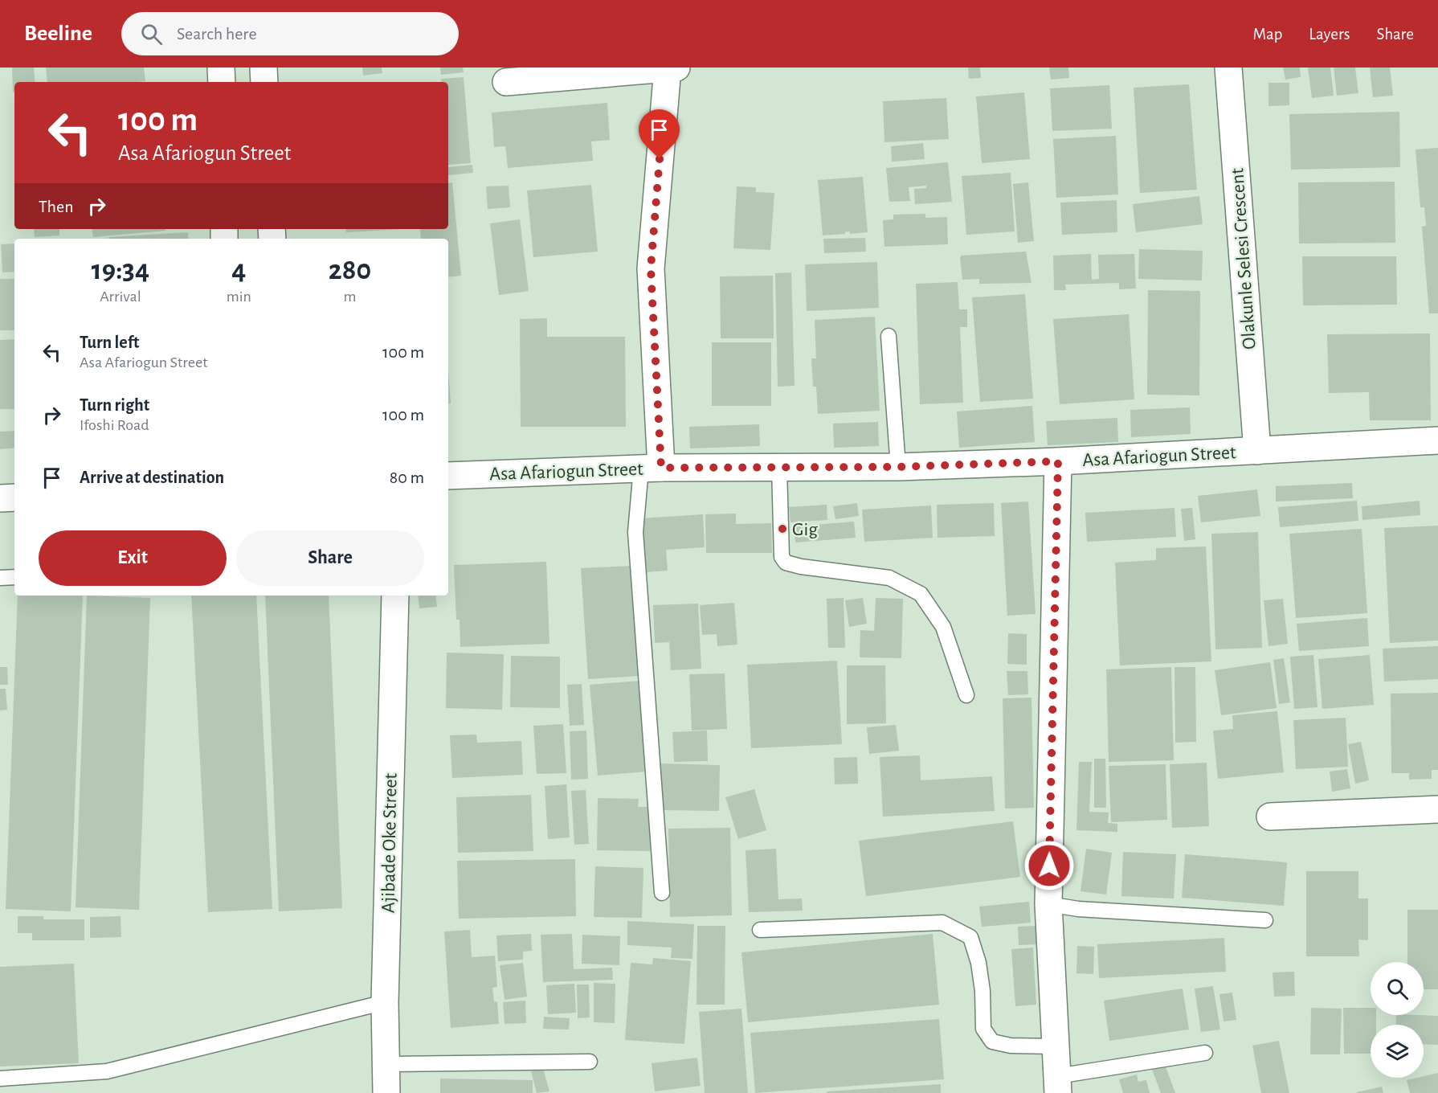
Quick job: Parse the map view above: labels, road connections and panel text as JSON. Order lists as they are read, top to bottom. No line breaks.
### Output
{"streets":{"street":["Olakunle Selesi Crescent","Asa Afariogun Street","Ajibade Oke Street"]},"crossings":[["Olakunle Selesi Crescent","Asa Afariogun Street"]],"places":["Gig"],"page":{"header":"Beeline","search":"Search here","nav":["Map","Layers","Share"],"turn":["100 m","Asa Afariogun Street"],"then":"Then","eta":["19:34","Arrival","4","min","280","m"],"list":[{"name":"Turn left","note":"Asa Afariogun Street","value":"100 m"},{"name":"Turn right","note":"Ifoshi Road","value":"100 m"},{"name":"Arrive at destination","value":"80 m"}],"buttons":["Exit","Share"]}}
